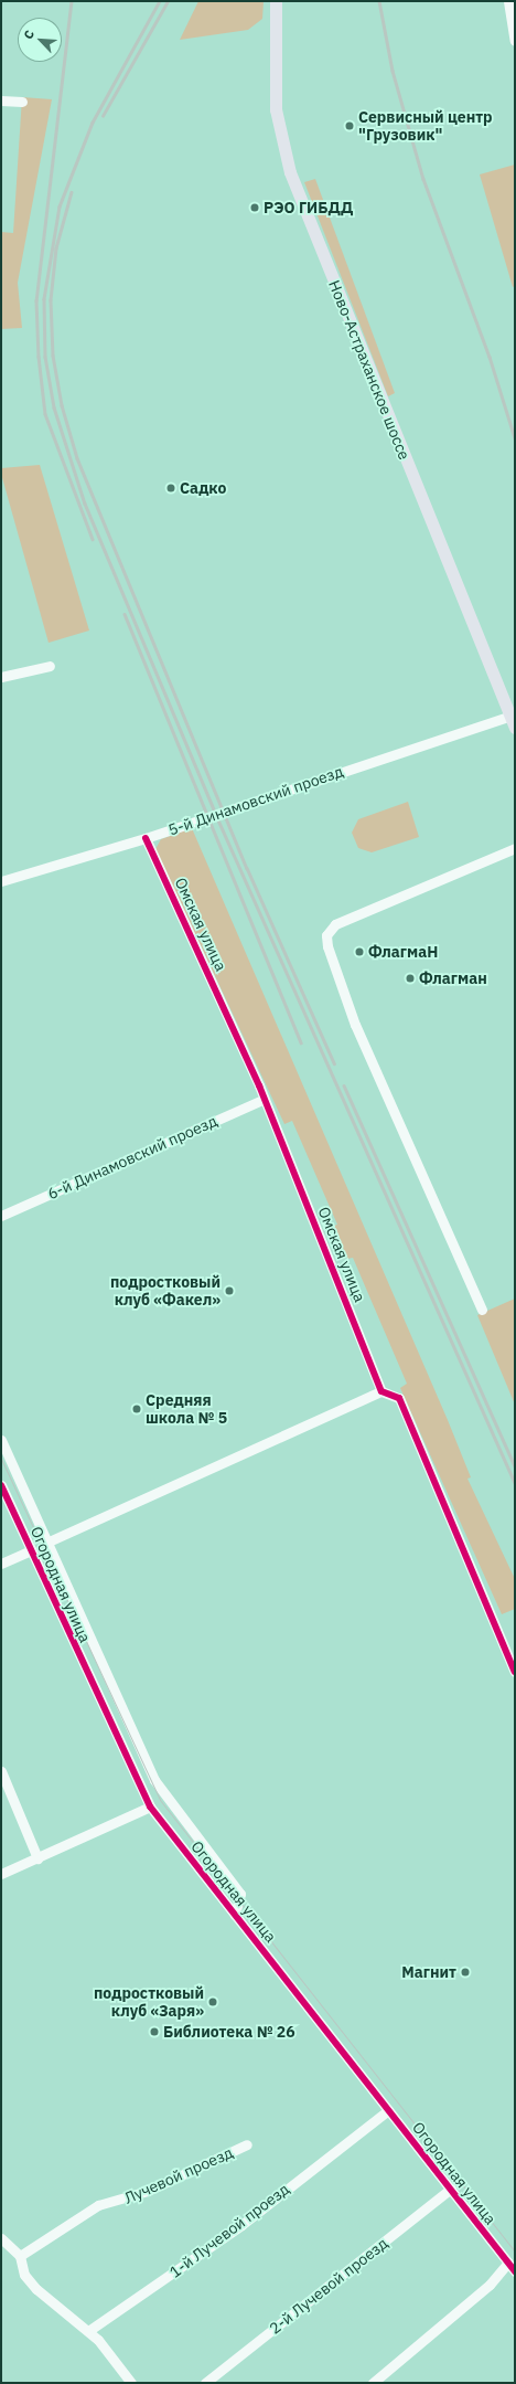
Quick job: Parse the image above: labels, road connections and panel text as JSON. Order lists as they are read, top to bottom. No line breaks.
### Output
{"streets":{"main road":["Ново-Астраханское шоссе"],"street":["5-й Динамовский проезд","Омская улица","6-й Динамовский проезд","Огородная улица","Лучевой проезд","1-й Лучевой проезд","2-й Лучевой проезд"]},"crossings":[["Ново-Астраханское шоссе","5-й Динамовский проезд"],["5-й Динамовский проезд","Омская улица"],["Омская улица","6-й Динамовский проезд"],["Огородная улица","1-й Лучевой проезд"],["Огородная улица","2-й Лучевой проезд"]],"places":["Сервисный центр \"Грузовик\"","РЭО ГИБДД","Садко","ФлагмаН","Флагман","подростковый клуб «Факел»","Средняя школа № 5","Магнит","подростковый клуб «Заря»","Библиотека № 26"],"north":"top left"}
